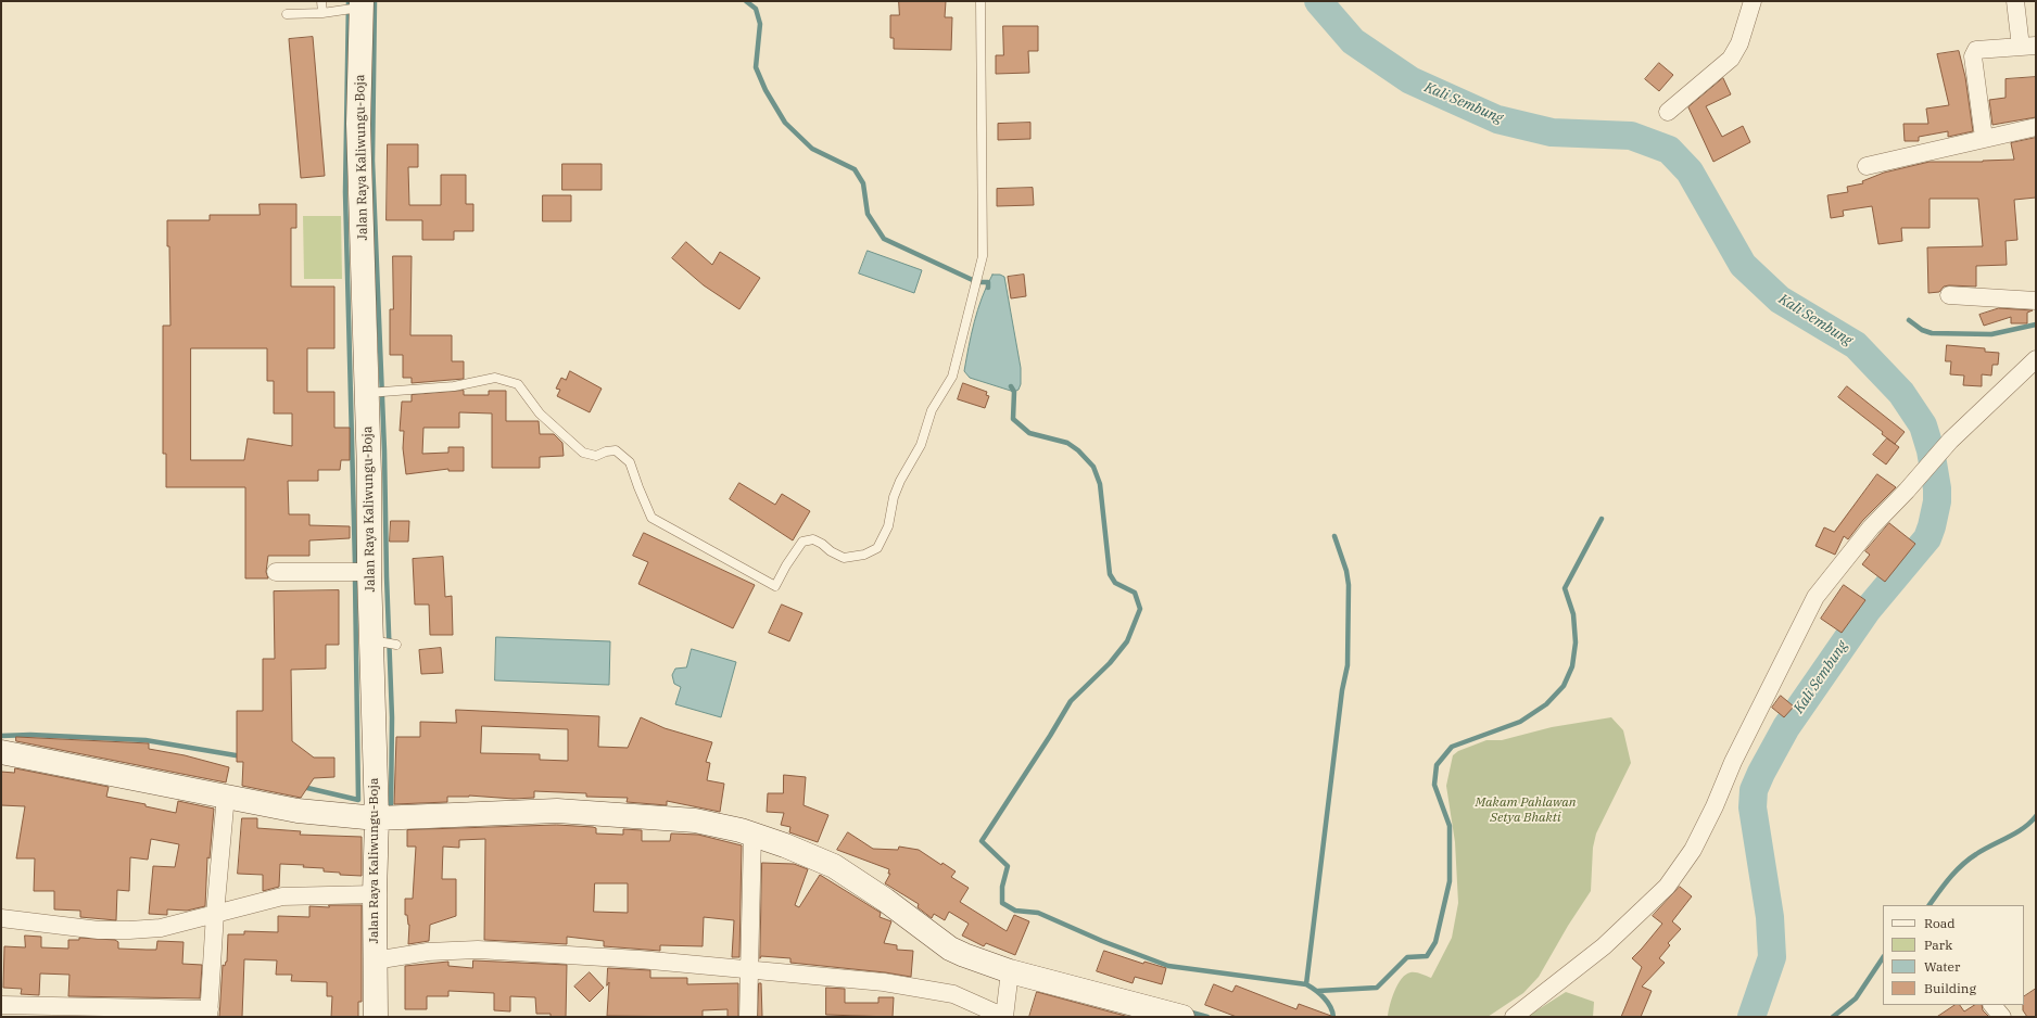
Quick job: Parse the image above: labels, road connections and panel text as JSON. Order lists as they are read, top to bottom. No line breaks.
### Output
{"streets":{"street":["Jalan Raya Kaliwungu-Boja"]},"water":["Kali Sembung"],"parks":["Makam Pahlawan Setya Bhakti"],"legend":["Road","Park","Water","Building"]}
